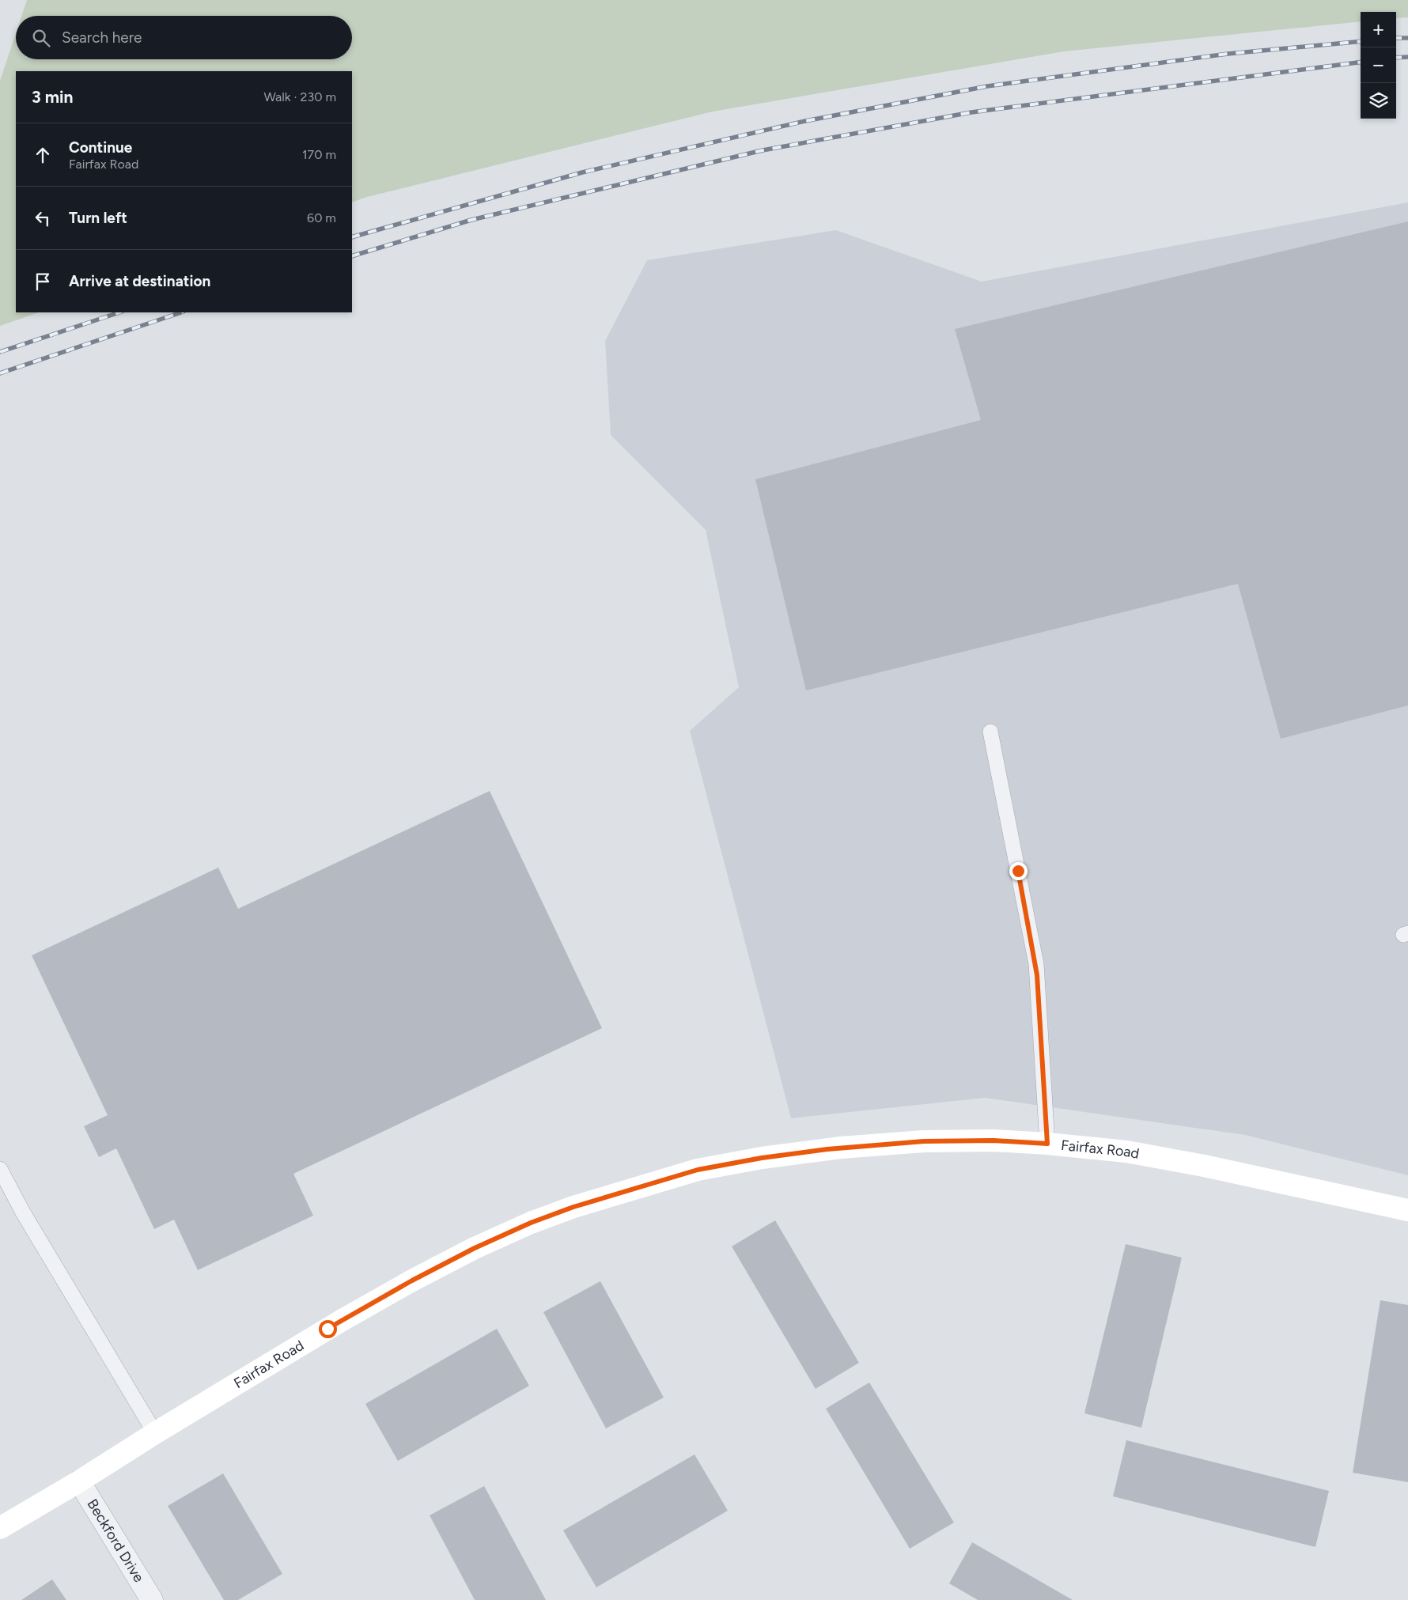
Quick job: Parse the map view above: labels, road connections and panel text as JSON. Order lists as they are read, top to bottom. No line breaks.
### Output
{"streets":{"street":["Fairfax Road","Beckford Drive"]},"crossings":[["Fairfax Road","Beckford Drive"]],"page":{"map_buttons":["+","−"],"search":"Search here","heading":["3 min","Walk · 230 m"],"list":[["Continue","Fairfax Road","170 m"],["Turn left","60 m"],"Arrive at destination"]}}
